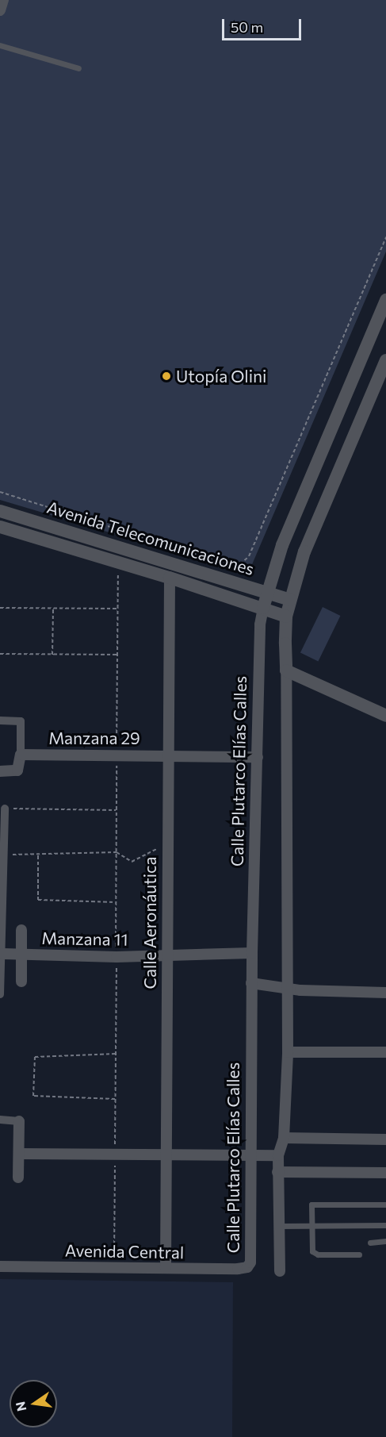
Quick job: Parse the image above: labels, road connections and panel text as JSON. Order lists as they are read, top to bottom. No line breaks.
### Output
{"streets":{"street":["Avenida Telecomunicaciones","Manzana 29","Calle Plutarco Elías Calles","Calle Aeronáutica","Manzana 11","Avenida Central"]},"crossings":[["Avenida Telecomunicaciones","Calle Plutarco Elías Calles"],["Avenida Telecomunicaciones","Calle Aeronáutica"],["Manzana 29","Calle Plutarco Elías Calles"],["Manzana 29","Calle Aeronáutica"],["Calle Plutarco Elías Calles","Manzana 11"],["Calle Plutarco Elías Calles","Avenida Central"],["Calle Aeronáutica","Manzana 11"],["Calle Aeronáutica","Avenida Central"]],"places":["Utopía Olini"],"scale_bar":"50 m","north":"left"}
